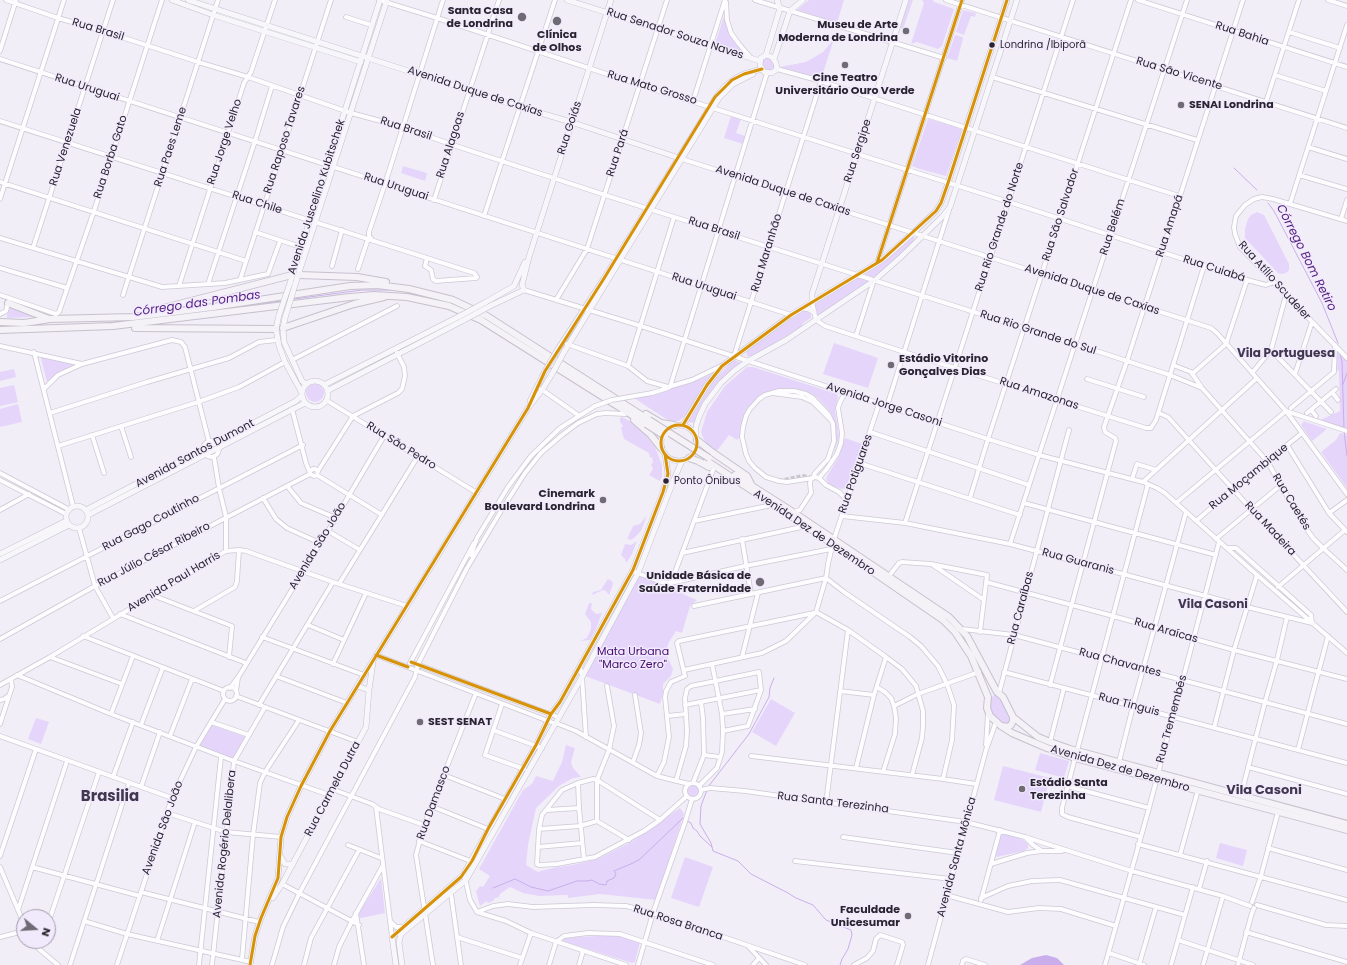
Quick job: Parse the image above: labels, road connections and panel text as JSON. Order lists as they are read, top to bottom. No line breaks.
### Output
{"streets":{"highway":["Avenida Dez de Dezembro"],"main road":["Rua Senador Souza Naves","Avenida Duque de Caxias","Rua Goiás","Rua Sergipe","Avenida Juscelino Kubitschek","Avenida Santos Dumont","Rua Carmela Dutra"],"street":["Rua Brasil","Rua Bahia","Rua São Vicente","Rua Uruguai","Rua Mato Grosso","Rua Raposo Tavares","Rua Jorge Velho","Rua Alagoas","Rua Venezuela","Rua Paes Leme","Rua Pará","Rua Borba Gato","Rua Chile","Rua São Salvador","Rua Amapá","Rua Rio Grande do Norte","Rua Belém","Rua Maranhão","Rua Cuiabá","Rua Atílio Scudeler","Rua Rio Grande do Sul","Rua Amazonas","Avenida Jorge Casoni","Rua São Pedro","Rua Potiguares","Rua Moçambique","Rua Caetés","Rua Gago Coutinho","Rua Madeira","Avenida São João","Rua Júlio César Ribeiro","Rua Guaranis","Avenida Paul Harris","Rua Caraíbas","Rua Araícas","Rua Chavantes","Rua Tinguis","Rua Tremembés","Rua Damasco","Rua Santa Terezinha","Avenida Rogério Delalibera","Avenida Santa Mônica","Rua Rosa Branca"]},"crossings":[["Rua Brasil","Rua Goiás"],["Rua Brasil","Rua Raposo Tavares"],["Rua Brasil","Rua Jorge Velho"],["Rua Brasil","Rua Alagoas"],["Rua Brasil","Rua Venezuela"],["Rua Brasil","Rua Paes Leme"],["Rua Brasil","Rua Sergipe"],["Rua Brasil","Rua Pará"],["Rua Brasil","Rua Borba Gato"],["Rua Brasil","Avenida Juscelino Kubitschek"],["Rua Brasil","Rua Maranhão"],["Rua Brasil","Rua Rio Grande do Sul"],["Rua Senador Souza Naves","Rua Goiás"],["Rua Senador Souza Naves","Rua Pará"],["Rua Bahia","Rua Amapá"],["Rua Bahia","Rua Belém"],["Rua São Vicente","Rua São Salvador"],["Rua São Vicente","Rua Amapá"],["Rua São Vicente","Rua Rio Grande do Norte"],["Rua São Vicente","Rua Belém"],["Rua Uruguai","Rua Goiás"],["Rua Uruguai","Rua Raposo Tavares"],["Rua Uruguai","Rua Jorge Velho"],["Rua Uruguai","Rua Alagoas"],["Rua Uruguai","Rua Venezuela"],["Rua Uruguai","Rua Paes Leme"],["Rua Uruguai","Rua Pará"],["Rua Uruguai","Rua Borba Gato"],["Rua Uruguai","Avenida Juscelino Kubitschek"],["Rua Uruguai","Rua Maranhão"],["Rua Mato Grosso","Rua Goiás"],["Rua Mato Grosso","Rua Alagoas"],["Rua Mato Grosso","Rua Sergipe"],["Rua Mato Grosso","Rua Pará"],["Rua Mato Grosso","Avenida Juscelino Kubitschek"],["Rua Mato Grosso","Rua Maranhão"],["Rua Mato Grosso","Rua Cuiabá"],["Avenida Duque de Caxias","Rua Goiás"],["Avenida Duque de Caxias","Rua Raposo Tavares"],["Avenida Duque de Caxias","Rua Jorge Velho"],["Avenida Duque de Caxias","Rua Alagoas"],["Avenida Duque de Caxias","Rua Paes Leme"],["Avenida Duque de Caxias","Rua Sergipe"],["Avenida Duque de Caxias","Rua Pará"],["Avenida Duque de Caxias","Avenida Juscelino Kubitschek"],["Avenida Duque de Caxias","Rua São Salvador"],["Avenida Duque de Caxias","Rua Amapá"],["Avenida Duque de Caxias","Rua Rio Grande do Norte"],["Avenida Duque de Caxias","Rua Belém"],["Avenida Duque de Caxias","Rua Maranhão"],["Rua Goiás","Avenida Jorge Casoni"],["Rua Raposo Tavares","Rua Chile"],["Rua Jorge Velho","Rua Chile"],["Rua Venezuela","Rua Chile"],["Rua Paes Leme","Rua Chile"],["Rua Pará","Avenida Jorge Casoni"],["Rua Borba Gato","Rua Chile"],["Avenida Juscelino Kubitschek","Rua Chile"],["Avenida Juscelino Kubitschek","Rua São Pedro"],["Avenida Juscelino Kubitschek","Avenida Santos Dumont"],["Rua São Salvador","Rua Cuiabá"],["Rua São Salvador","Rua Rio Grande do Sul"],["Rua São Salvador","Rua Amazonas"],["Rua São Salvador","Avenida Jorge Casoni"],["Rua Amapá","Rua Cuiabá"],["Rua Amapá","Rua Rio Grande do Sul"],["Rua Amapá","Rua Amazonas"],["Rua Amapá","Avenida Jorge Casoni"],["Rua Rio Grande do Norte","Rua Cuiabá"],["Rua Rio Grande do Norte","Rua Rio Grande do Sul"],["Rua Rio Grande do Norte","Rua Amazonas"],["Rua Rio Grande do Norte","Avenida Jorge Casoni"],["Rua Rio Grande do Norte","Rua Guaranis"],["Rua Belém","Rua Cuiabá"],["Rua Belém","Rua Rio Grande do Sul"],["Rua Belém","Rua Amazonas"],["Rua Belém","Avenida Jorge Casoni"],["Rua Belém","Rua Guaranis"],["Rua Maranhão","Avenida Jorge Casoni"],["Rua Cuiabá","Rua Atílio Scudeler"],["Rua Rio Grande do Sul","Rua Caetés"],["Rua Amazonas","Rua Madeira"],["Avenida Jorge Casoni","Rua Potiguares"],["Avenida Jorge Casoni","Rua Moçambique"],["Avenida Jorge Casoni","Rua Guaranis"],["Avenida Jorge Casoni","Rua Caraíbas"],["Avenida Jorge Casoni","Rua Tremembés"],["Rua São Pedro","Avenida Santos Dumont"],["Rua São Pedro","Avenida São João"],["Rua Potiguares","Avenida Dez de Dezembro"],["Rua Potiguares","Rua Guaranis"],["Rua Moçambique","Rua Caetés"],["Rua Moçambique","Rua Madeira"],["Avenida Dez de Dezembro","Rua Caraíbas"],["Avenida Dez de Dezembro","Rua Chavantes"],["Avenida Dez de Dezembro","Rua Tremembés"],["Avenida Dez de Dezembro","Avenida Santa Mônica"],["Avenida São João","Avenida Paul Harris"],["Rua Guaranis","Rua Caraíbas"],["Rua Guaranis","Rua Tremembés"],["Rua Caraíbas","Rua Araícas"],["Rua Caraíbas","Rua Chavantes"],["Rua Caraíbas","Rua Tinguis"],["Rua Araícas","Rua Tremembés"],["Rua Chavantes","Rua Tremembés"],["Rua Tinguis","Rua Tremembés"],["Rua Tremembés","Rua Santa Terezinha"],["Rua Santa Terezinha","Avenida Santa Mônica"]],"districts":["Vila Portuguesa","Vila Casoni","Vila Casoni","Brasilia"],"water":["Córrego Bom Retiro","Córrego das Pombas"],"parks":["Mata Urbana \"Marco Zero\""],"places":["Santa Casa de Londrina","Clínica de Olhos","Museu de Arte Moderna de Londrina","Londrina /Ibiporã","Cine Teatro Universitário Ouro Verde","SENAI Londrina","Estádio Vitorino Gonçalves Dias","Ponto Ônibus","Cinemark Boulevard Londrina","Unidade Básica de Saúde Fraternidade","SEST SENAT","Estádio Santa Terezinha","Faculdade Unicesumar"],"north":"right"}
